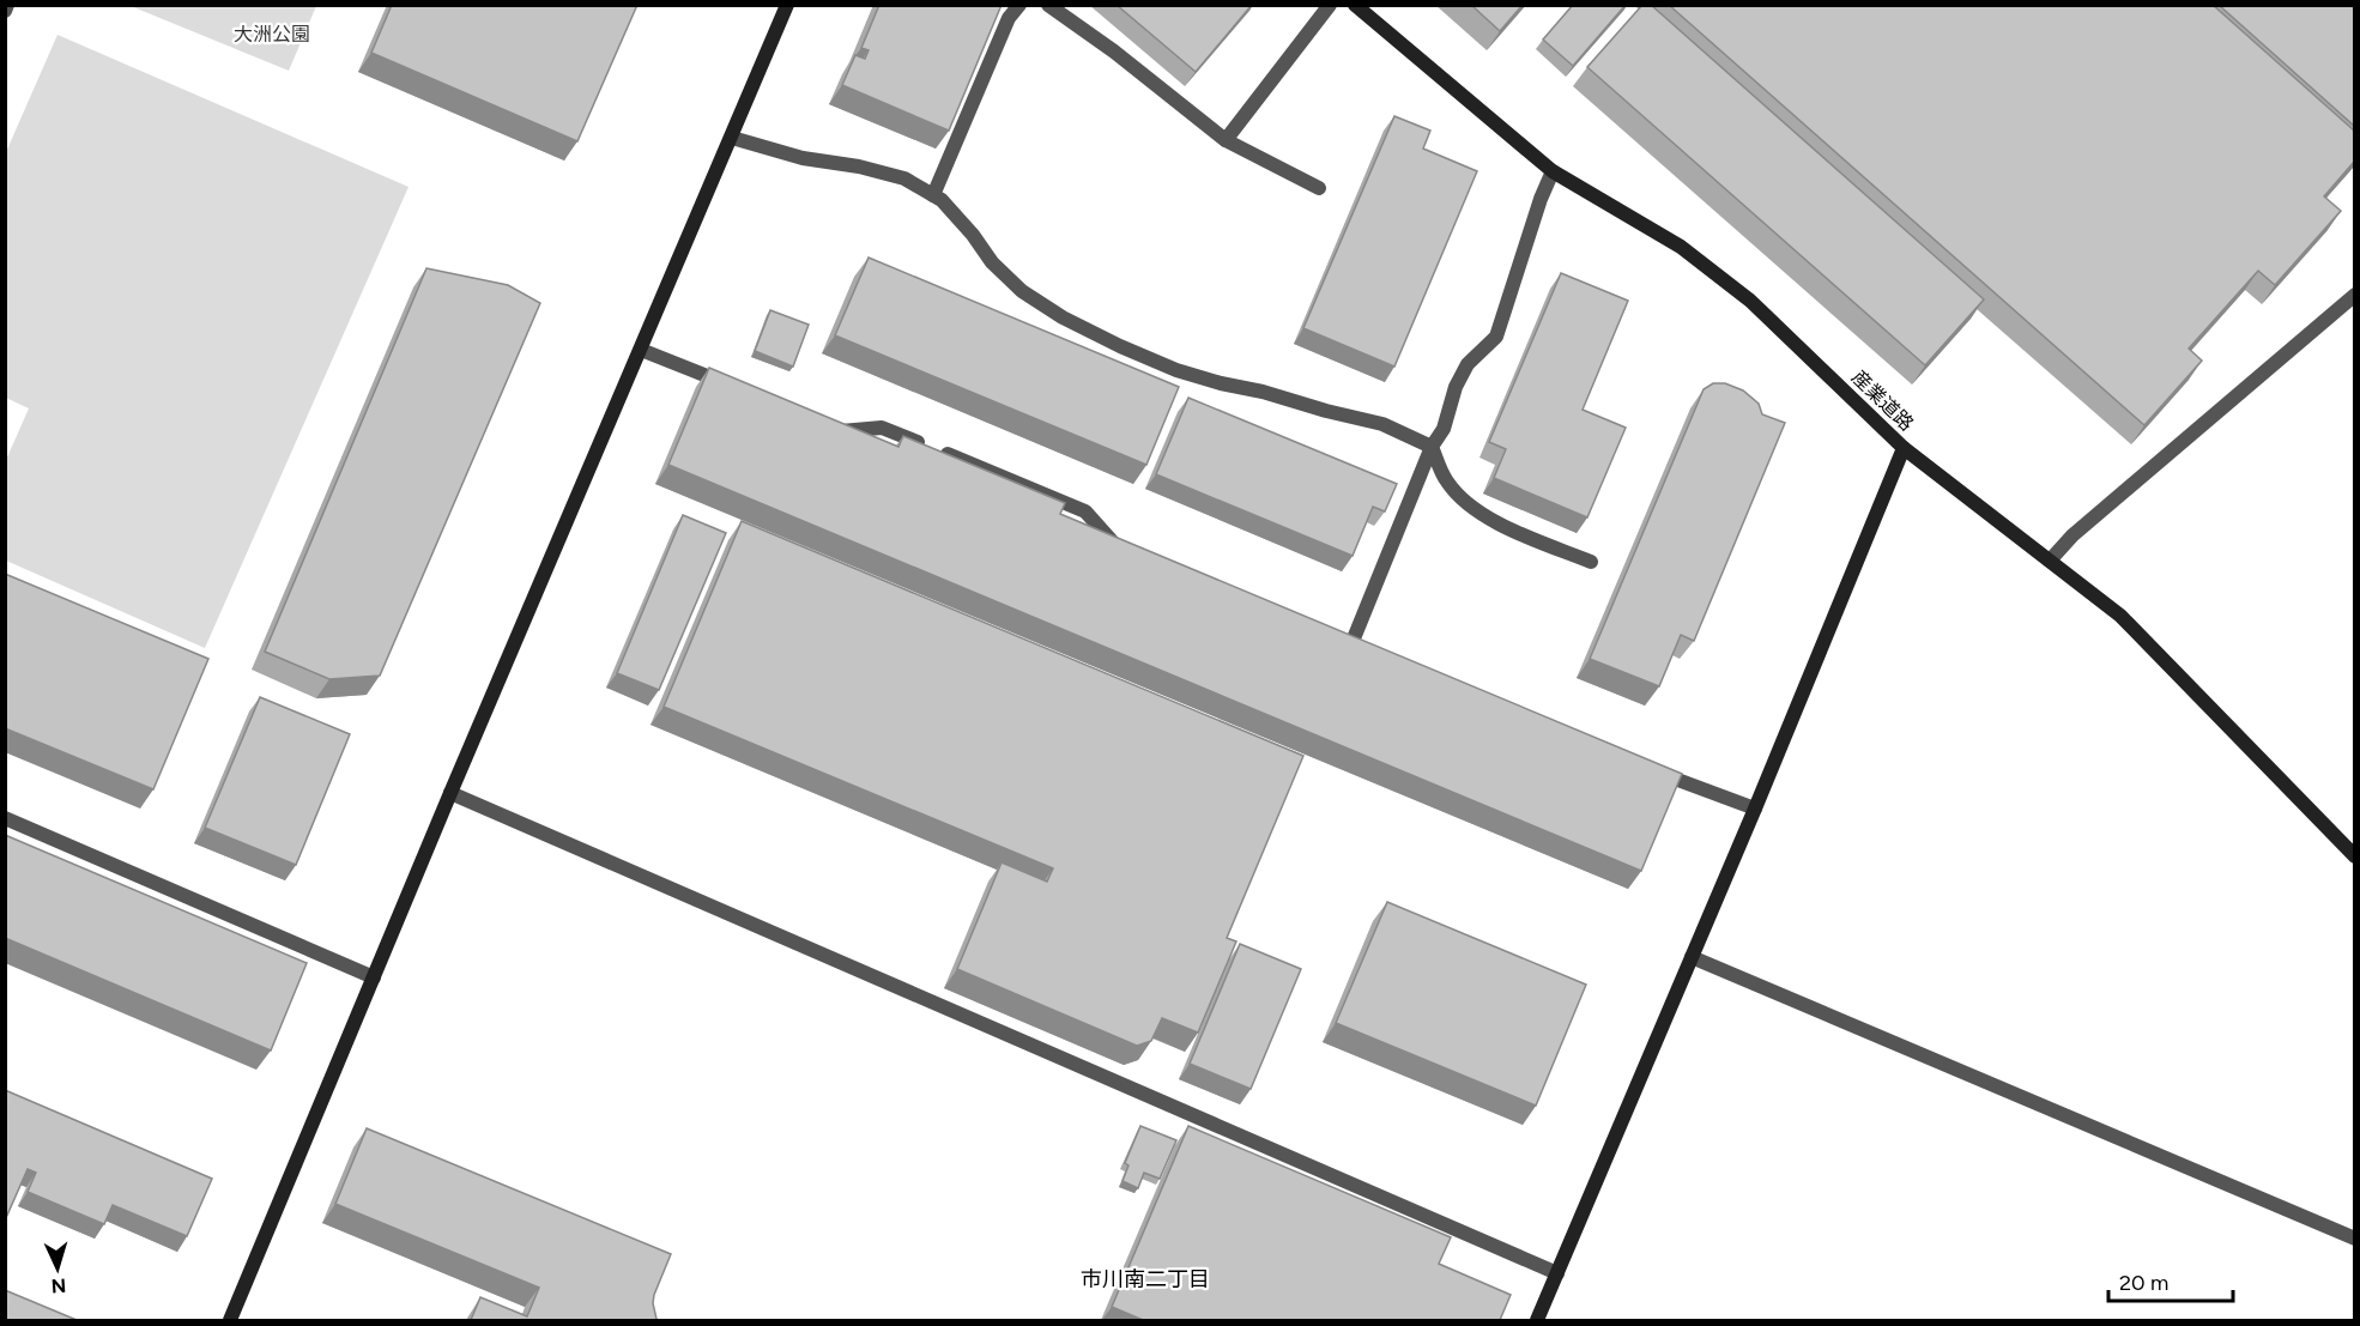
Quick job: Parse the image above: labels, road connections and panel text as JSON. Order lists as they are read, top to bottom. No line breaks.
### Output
{"streets":{"street":["産業道路"]},"districts":["市川南二丁目"],"parks":["大洲公園"],"scale_bar":"20 m","north":"bottom"}
